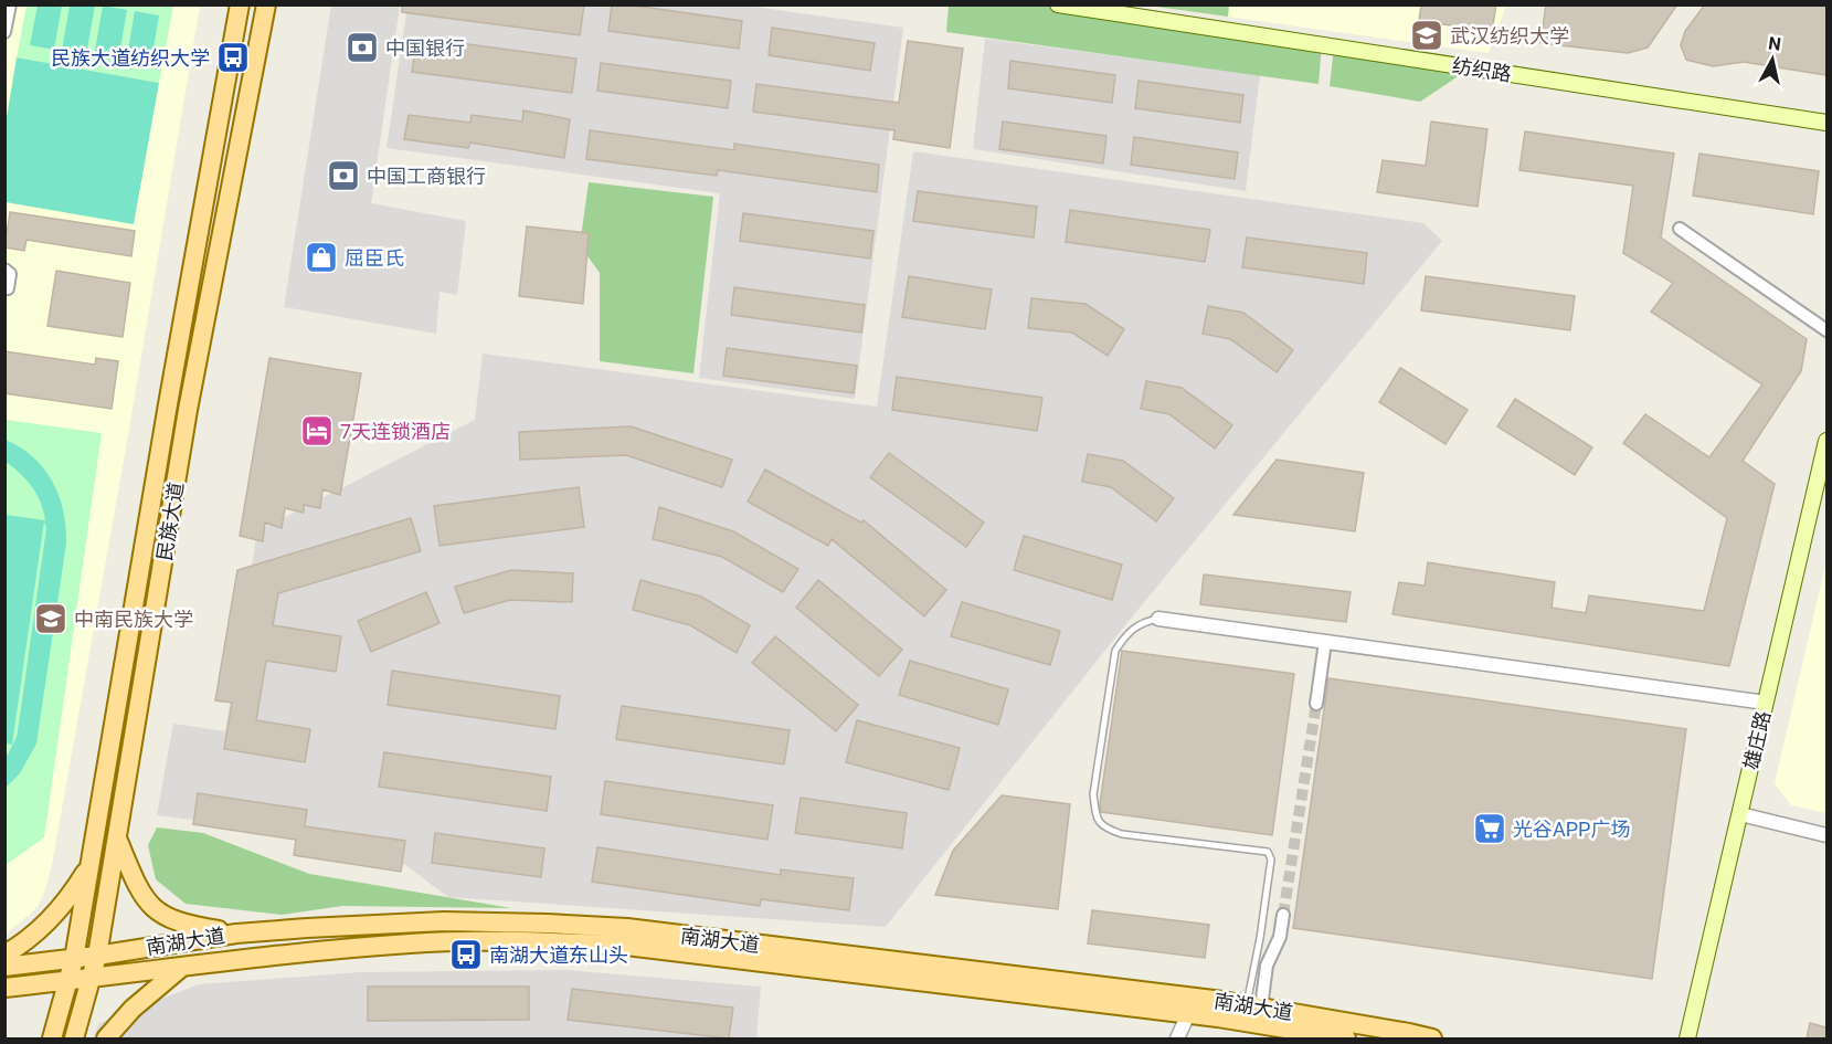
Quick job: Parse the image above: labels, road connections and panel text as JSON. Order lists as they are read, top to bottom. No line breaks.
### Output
{"streets":{"main road":["纺织路","民族大道","雄庄路","南湖大道"]},"crossings":[["民族大道","南湖大道"]],"places":{"school or university":["武汉纺织大学","中南民族大学"],"bank":["中国银行","中国工商银行"],"bus stop":["民族大道纺织大学","南湖大道东山头"],"shop":["屈臣氏"],"hotel":["7天连锁酒店"],"supermarket":["光谷APP广场"]},"north":"top"}
